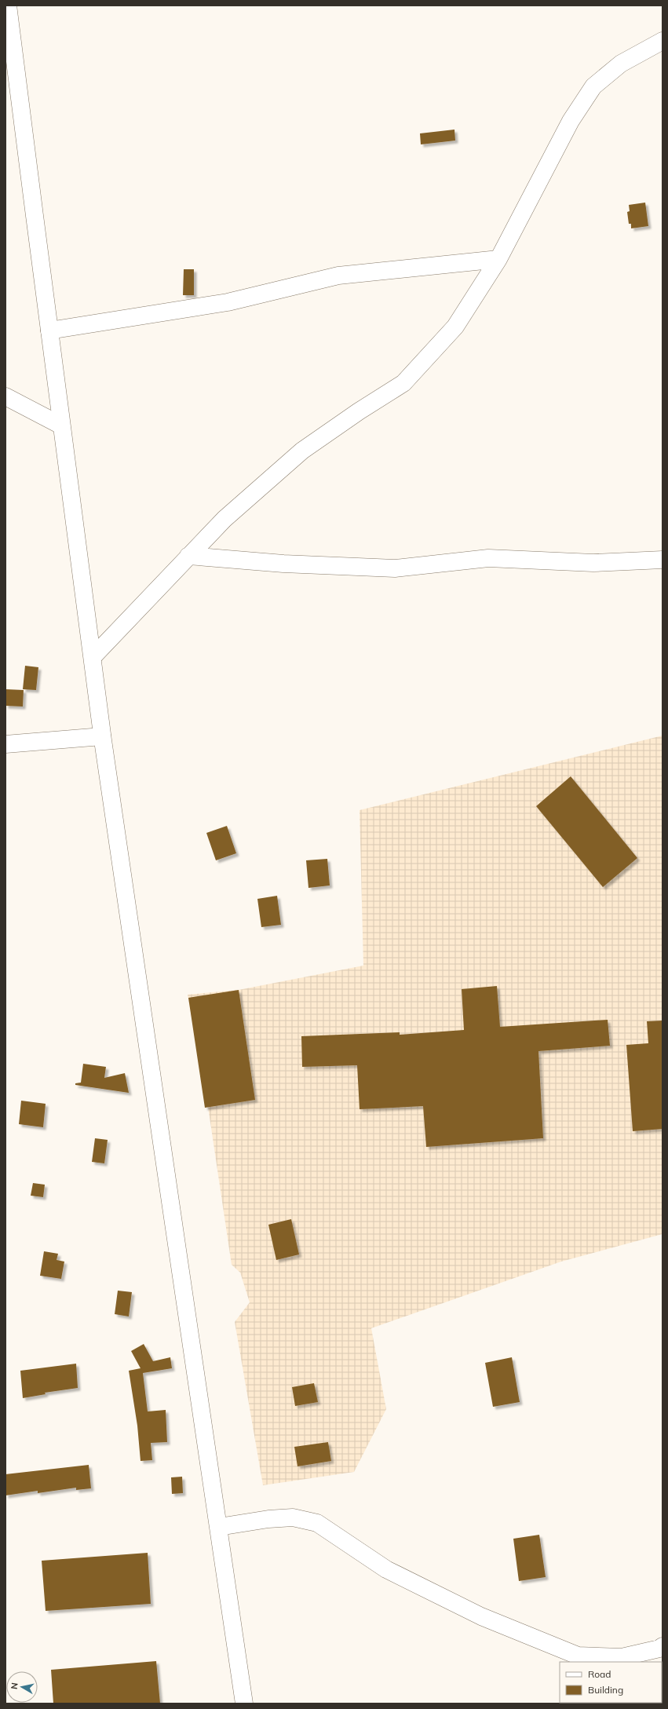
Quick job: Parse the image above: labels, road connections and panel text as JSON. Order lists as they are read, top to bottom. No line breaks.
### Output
{"legend":["Road","Building"],"north":"left"}
